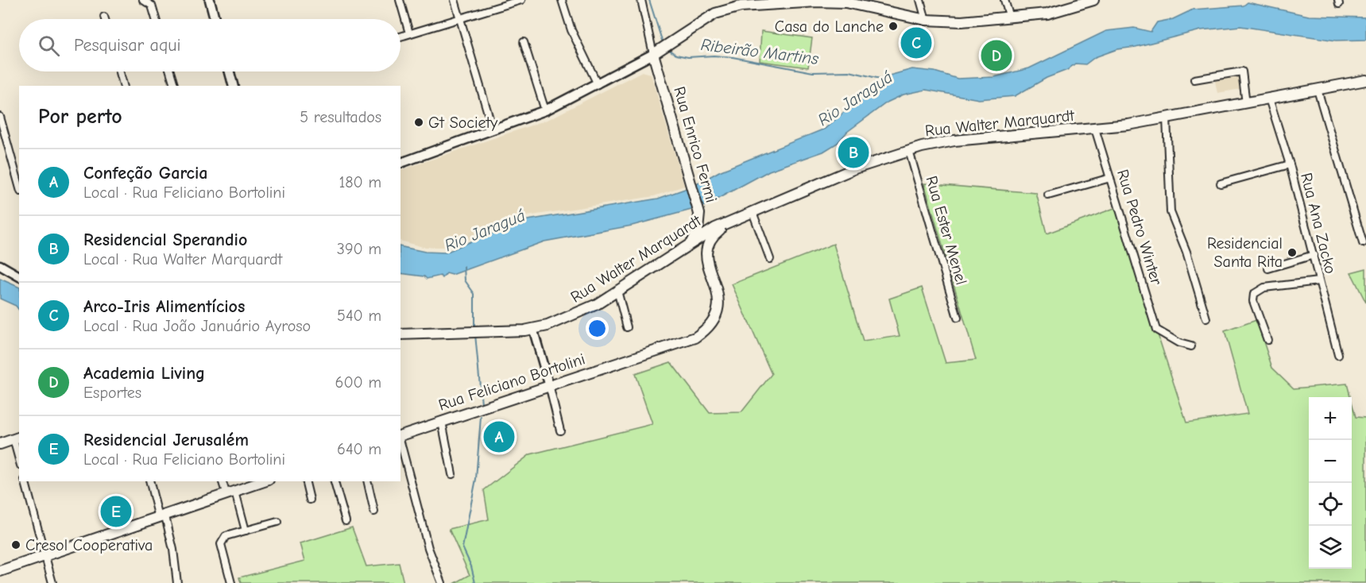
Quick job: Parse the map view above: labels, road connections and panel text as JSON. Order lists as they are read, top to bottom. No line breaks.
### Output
{"streets":{"main road":["Rua Walter Marquardt","Rua Enrico Fermi","Rua Feliciano Bortolini"],"street":["Rua Ana Zacko","Rua Pedro Winter","Rua Ester Menel"]},"crossings":[["Rua Walter Marquardt","Rua Enrico Fermi"],["Rua Walter Marquardt","Rua Ana Zacko"],["Rua Walter Marquardt","Rua Pedro Winter"],["Rua Walter Marquardt","Rua Ester Menel"]],"water":["Ribeirão Martins","Rio Jaraguá"],"places":["Casa do Lanche","Gt Society","Residencial Santa Rita","Cresol Cooperativa"],"page":{"search":"Pesquisar aqui","pins":["C","D","B","A","E"],"heading":["Por perto","5 resultados"],"list":[{"mark":"A","name":"Confeção Garcia","note":"Local · Rua Feliciano Bortolini","value":"180 m"},{"mark":"B","name":"Residencial Sperandio","note":"Local · Rua Walter Marquardt","value":"390 m"},{"mark":"C","name":"Arco-Iris Alimentícios","note":"Local · Rua João Januário Ayroso","value":"540 m"},{"mark":"D","name":"Academia Living","note":"Esportes","value":"600 m"},{"mark":"E","name":"Residencial Jerusalém","note":"Local · Rua Feliciano Bortolini","value":"640 m"}],"map_buttons":["+","−"]}}
